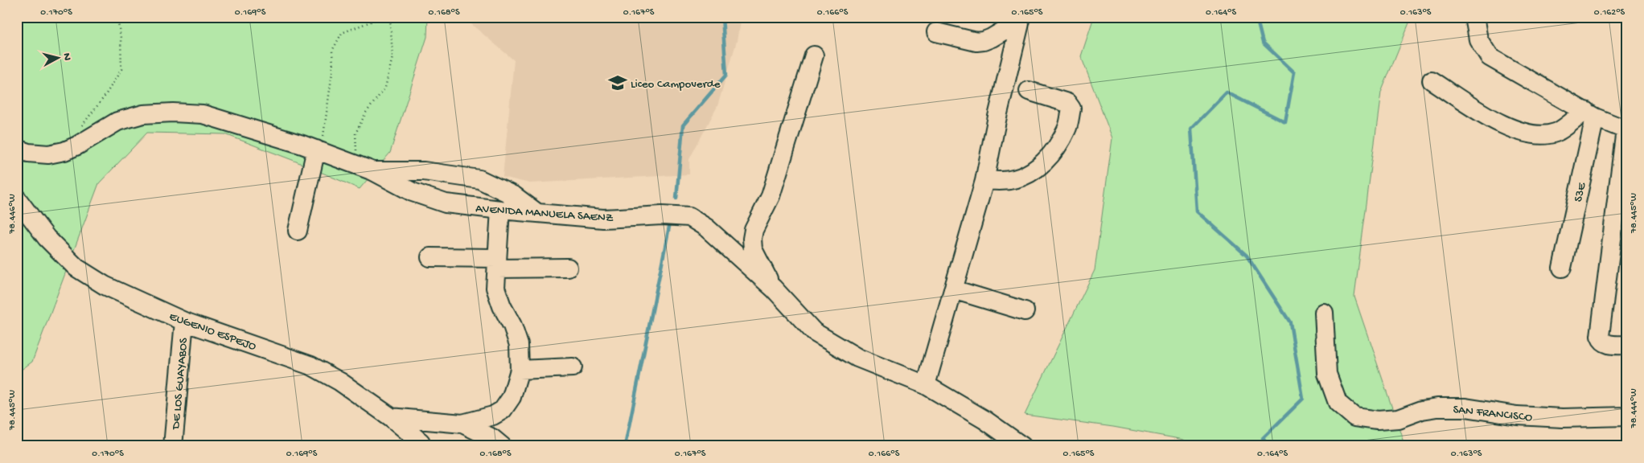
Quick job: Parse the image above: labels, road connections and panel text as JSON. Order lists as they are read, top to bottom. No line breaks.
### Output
{"streets":{"street":["S3E","AVENIDA MANUELA SAENZ","EUGENIO ESPEJO","DE LOS GUAYABOS","SAN FRANCISCO"]},"crossings":[["EUGENIO ESPEJO","DE LOS GUAYABOS"]],"places":{"school or university":["Liceo Campoverde"]},"north":"right","coordinates":["0.170°S","0.169°S","0.168°S","0.167°S","0.166°S","0.165°S","0.164°S","0.163°S","0.162°S","78.445°W","78.446°W","78.444°W"]}
